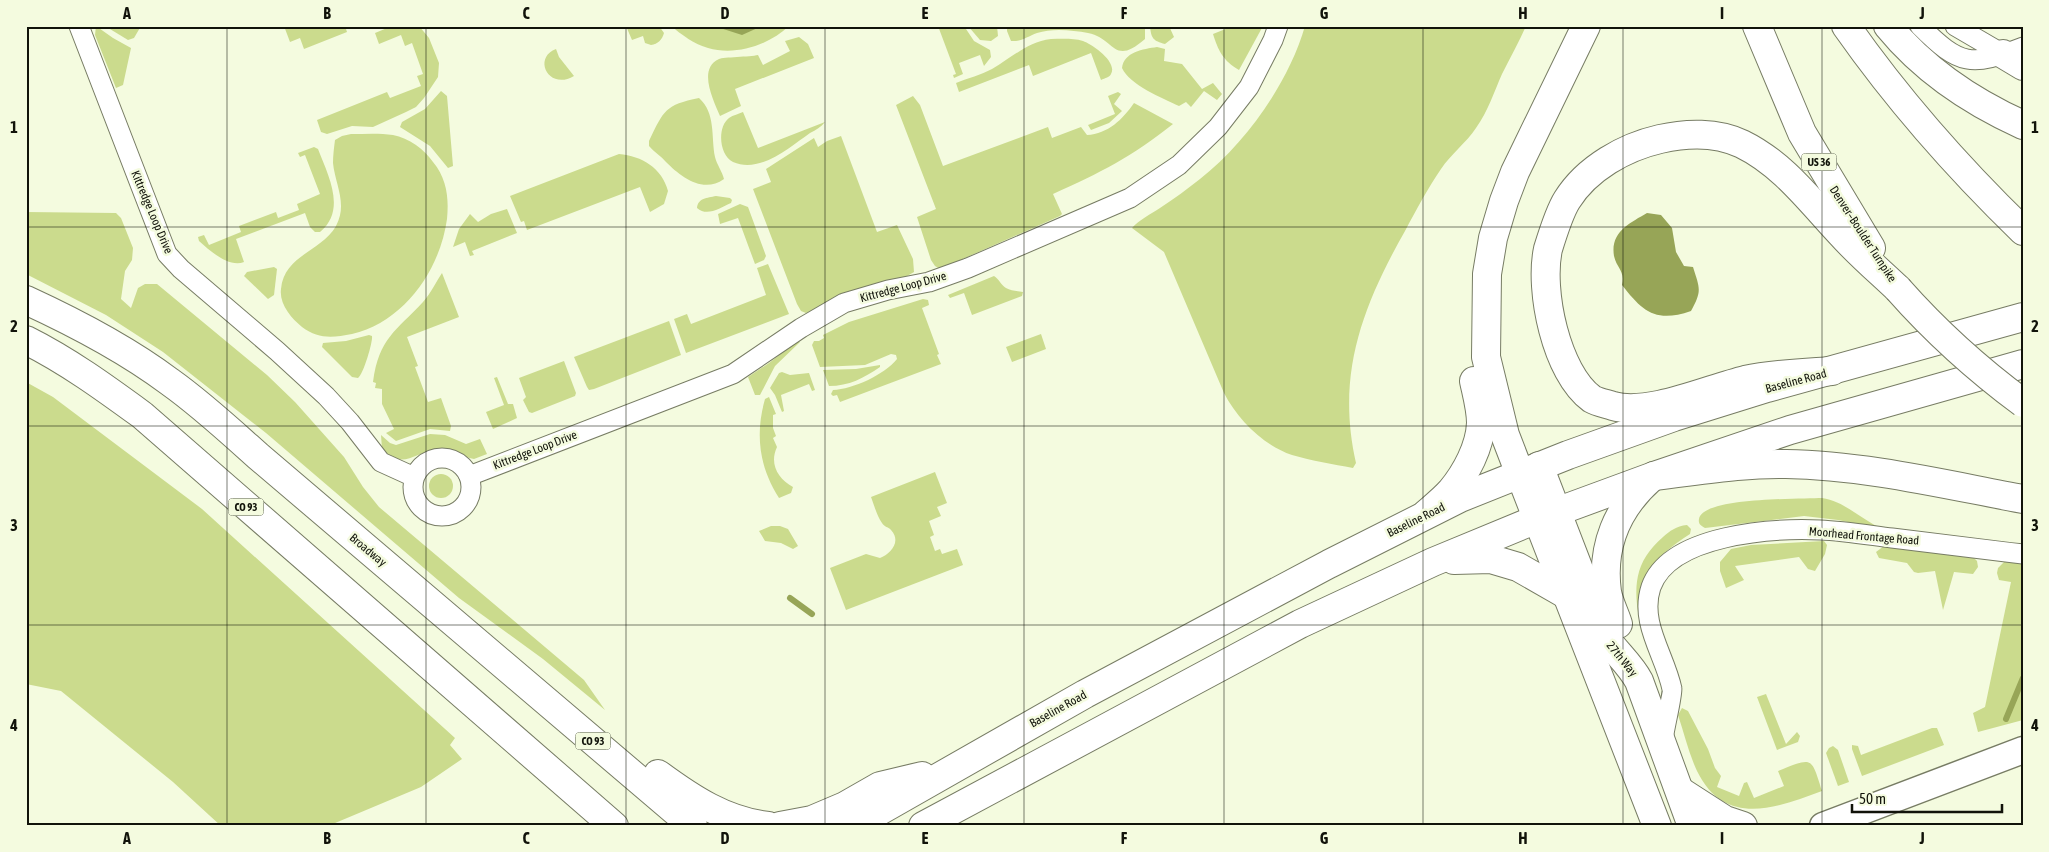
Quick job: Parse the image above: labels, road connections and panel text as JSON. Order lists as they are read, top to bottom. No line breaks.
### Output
{"streets":{"main road":["US 36","Denver–Boulder Turnpike","Baseline Road","CO 93","Broadway","27th Way"],"street":["Kittredge Loop Drive","Moorhead Frontage Road"]},"crossings":[["Baseline Road","27th Way"]],"scale_bar":"50 m","grid":{"columns":["A","B","C","D","E","F","G","H","I","J"],"rows":["1","2","3","4"]}}
